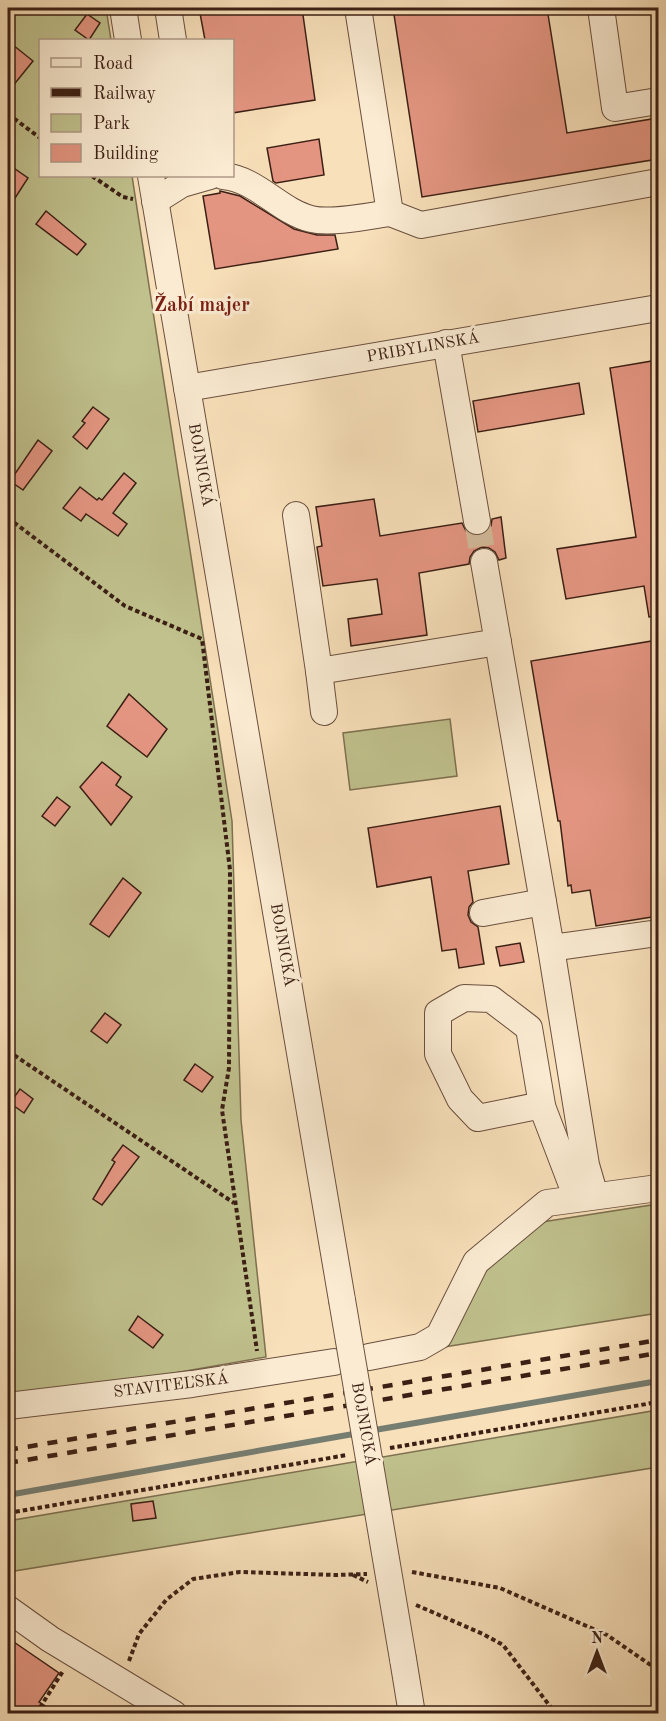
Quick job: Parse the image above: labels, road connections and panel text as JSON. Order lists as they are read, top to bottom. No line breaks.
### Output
{"streets":{"street":["PRIBYLINSKÁ","BOJNICKÁ","STAVITEĽSKÁ"]},"crossings":[["PRIBYLINSKÁ","BOJNICKÁ"]],"districts":["Žabí majer"],"legend":["Road","Railway","Park","Building"],"north":"top"}
